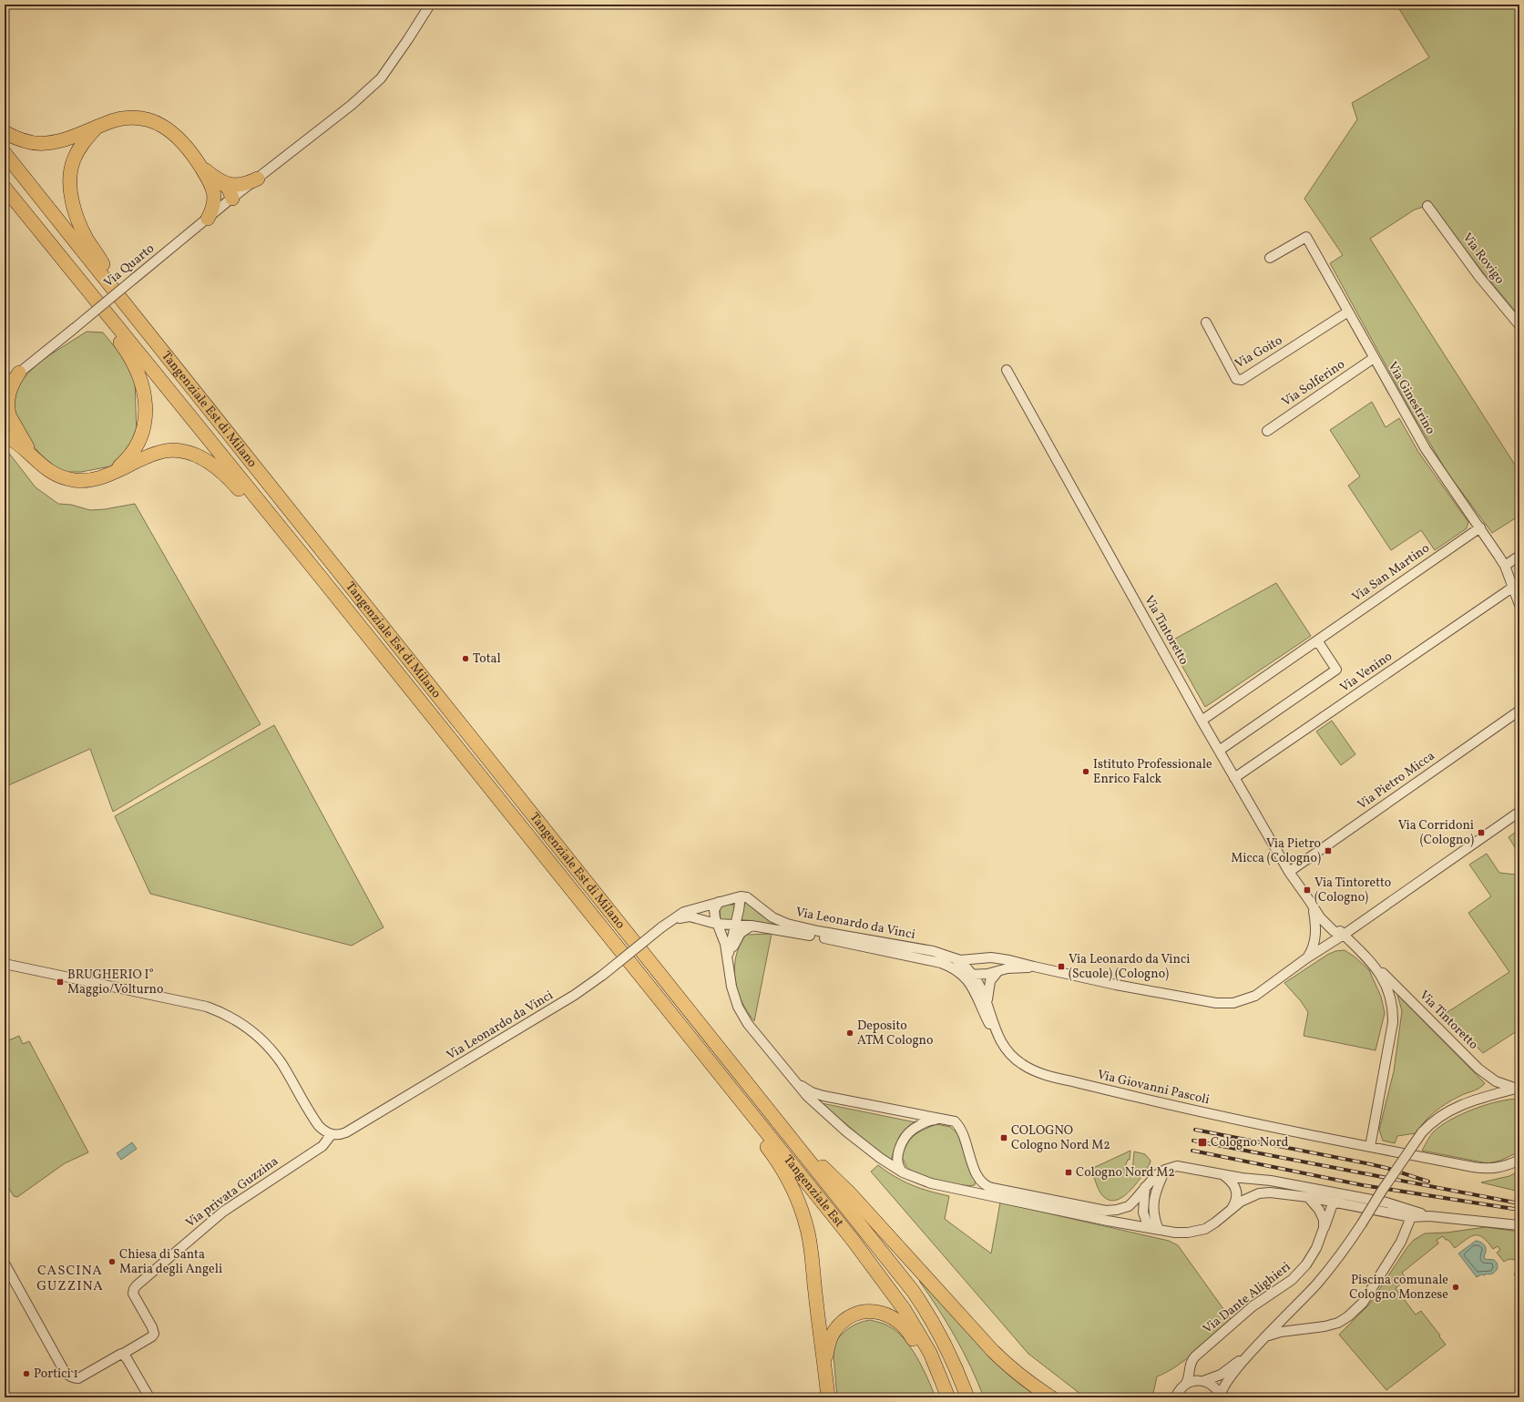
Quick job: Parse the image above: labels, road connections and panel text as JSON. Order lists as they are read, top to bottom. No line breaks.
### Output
{"streets":{"highway":["Tangenziale Est di Milano","Tangenziale Est"],"street":["Via Rovigo","Via Quarto","Via Goito","Via Solferino","Via Ginestrino","Via San Martino","Via Tintoretto","Via Venino","Via Pietro Micca","Via Leonardo da Vinci","Via Giovanni Pascoli","Via privata Guzzina","Via Dante Alighieri"]},"crossings":[["Via Goito","Via Ginestrino"],["Via Solferino","Via Ginestrino"],["Via Ginestrino","Via San Martino"],["Via Ginestrino","Via Venino"],["Tangenziale Est di Milano","Tangenziale Est"],["Via San Martino","Via Tintoretto"],["Via Tintoretto","Via Venino"],["Via Tintoretto","Via Pietro Micca"],["Via Tintoretto","Via Leonardo da Vinci"],["Via Tintoretto","Via Giovanni Pascoli"],["Via Leonardo da Vinci","Via Giovanni Pascoli"],["Via Leonardo da Vinci","Via privata Guzzina"]],"districts":["CASCINA GUZZINA"],"places":{"other":["Total","Istituto Professionale Enrico Falck","Deposito ATM Cologno","Chiesa di Santa Maria degli Angeli","Piscina comunale Cologno Monzese","Portici 1"],"transit":["Via Corridoni (Cologno)","Via Pietro Micca (Cologno)","Via Tintoretto (Cologno)","Via Leonardo da Vinci (Scuole) (Cologno)","BRUGHERIO I° Maggio/Volturno","COLOGNO Cologno Nord M2","Cologno Nord","Cologno Nord M2"]}}
